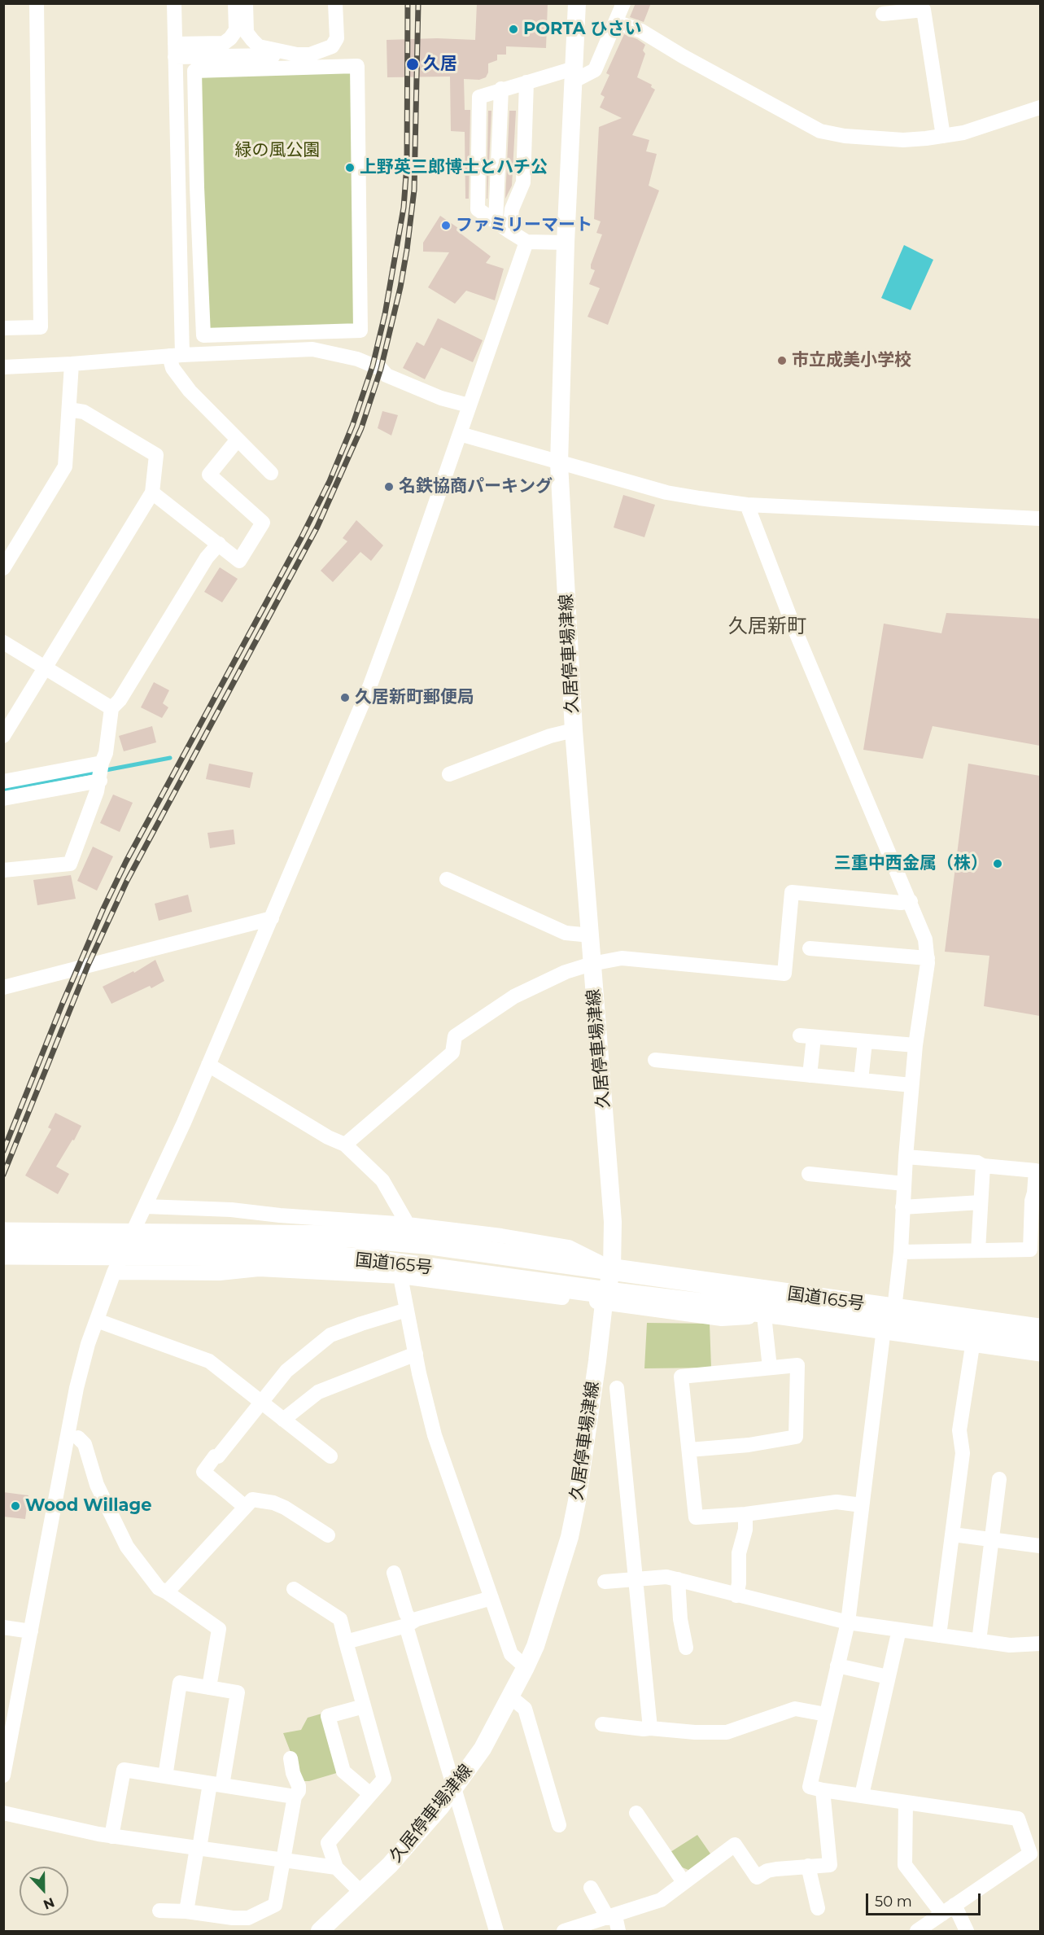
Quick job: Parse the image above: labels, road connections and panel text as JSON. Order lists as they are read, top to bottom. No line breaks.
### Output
{"streets":{"highway":["国道165号"],"main road":["久居停車場津線"]},"crossings":[["久居停車場津線","国道165号"]],"districts":["久居新町"],"parks":["緑の風公園"],"places":["PORTA ひさい","久居","上野英三郎博士とハチ公","ファミリーマート","市立成美小学校","名鉄協商パーキング","久居新町郵便局","三重中西金属（株）","Wood Willage"],"scale_bar":"50 m","north":"bottom"}
